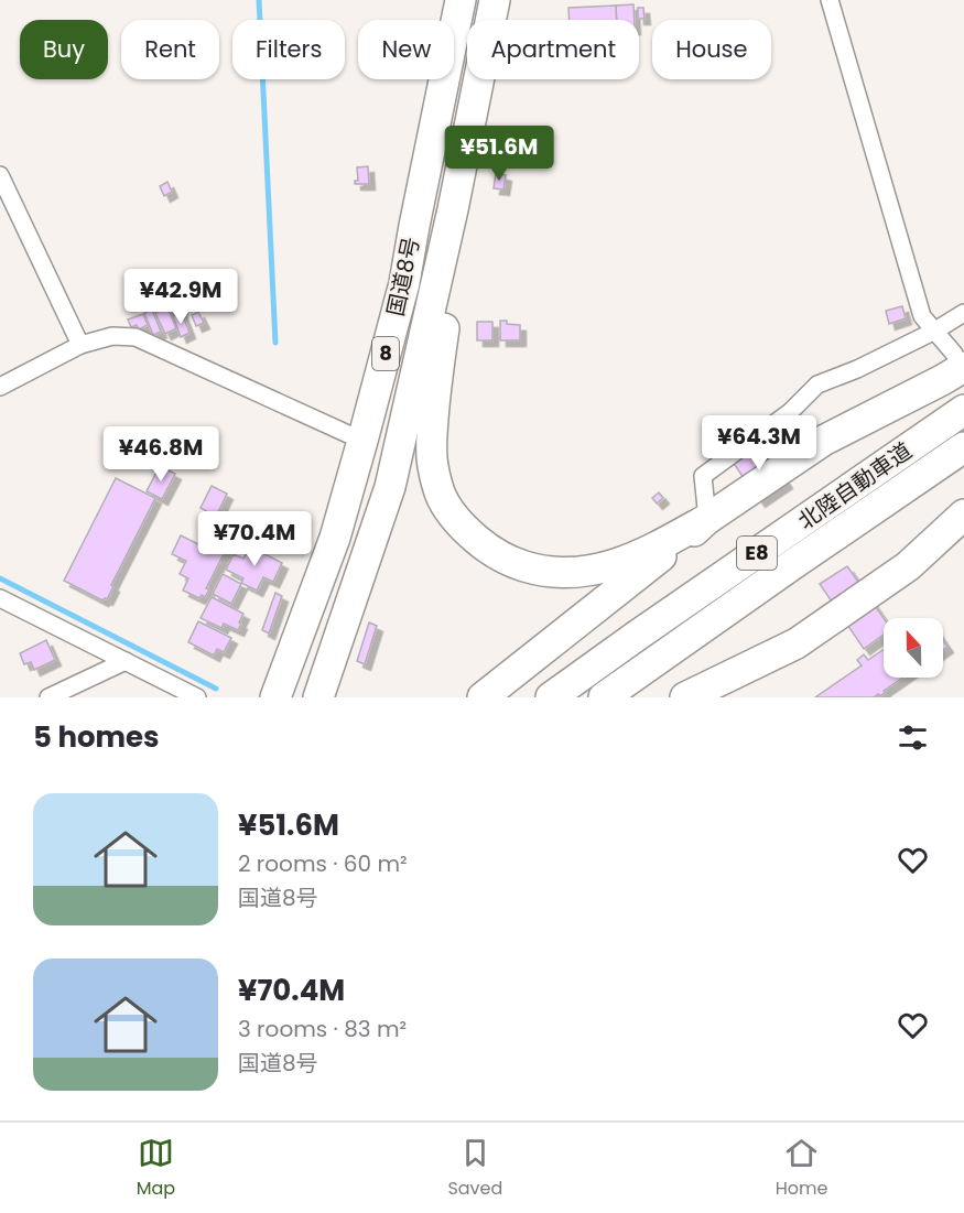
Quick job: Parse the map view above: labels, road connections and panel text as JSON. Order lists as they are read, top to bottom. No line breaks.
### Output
{"streets":{"highway":["国道8号","8","北陸自動車道","E8"]},"north":"top","page":{"chip":["Buy","Rent","Filters","New","Apartment","House"],"price":["¥51.6M","¥42.9M","¥64.3M","¥46.8M","¥70.4M"],"heading":"5 homes","list":[{"name":"¥51.6M","note":"2 rooms · 60 m² · 国道8号"},{"name":"¥70.4M","note":"3 rooms · 83 m² · 国道8号"}],"tabs":["Map","Saved","Home"]}}
